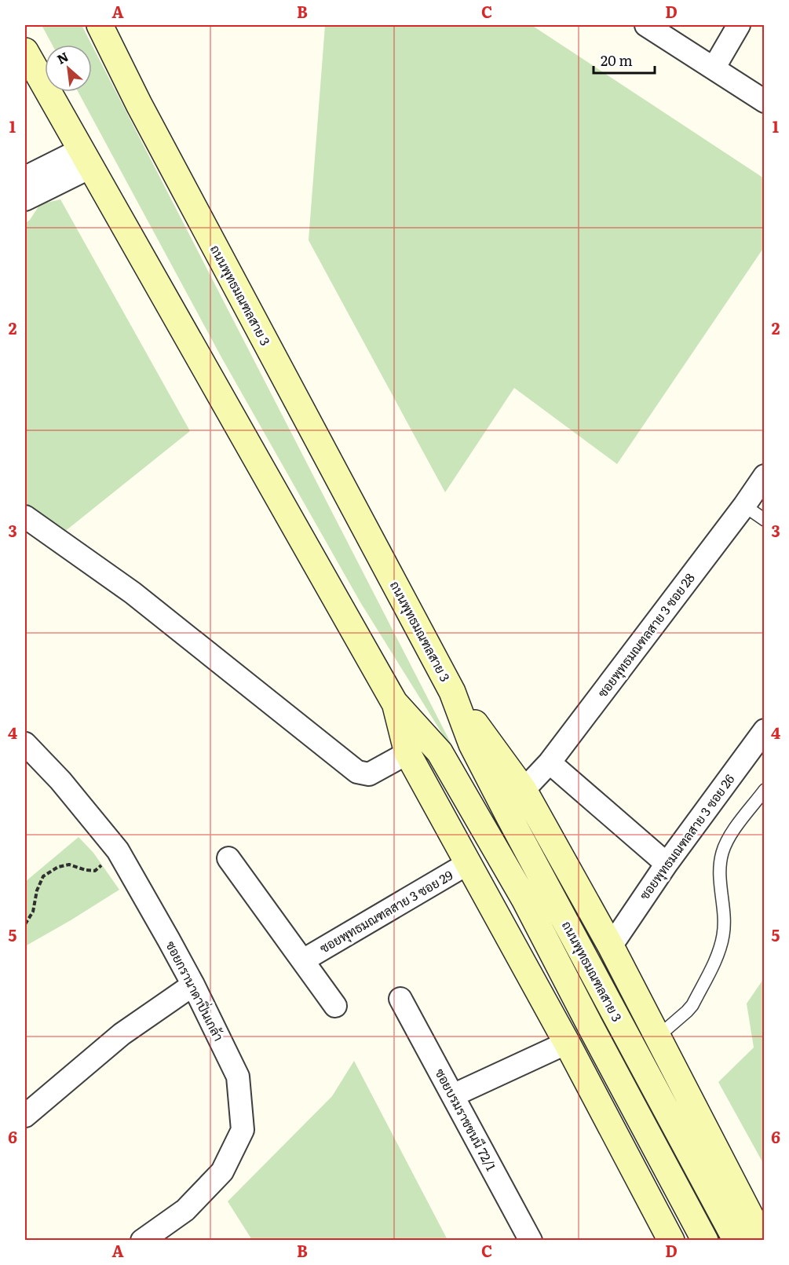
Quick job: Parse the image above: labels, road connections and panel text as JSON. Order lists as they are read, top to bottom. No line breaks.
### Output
{"streets":{"main road":["ถนนพุทธมณฑลสาย 3"],"street":["ซอยพุทธมณฑลสาย 3 ซอย 28","ซอยพุทธมณฑลสาย 3 ซอย 26","ซอยพุทธมณฑลสาย 3 ซอย 29","ซอยกรานาดาปิ่นเกล้า","ซอยบรมราชชนนี 72/1"]},"scale_bar":"20 m","north":"top left","grid":{"columns":["A","B","C","D"],"rows":["1","2","3","4","5","6"]}}
